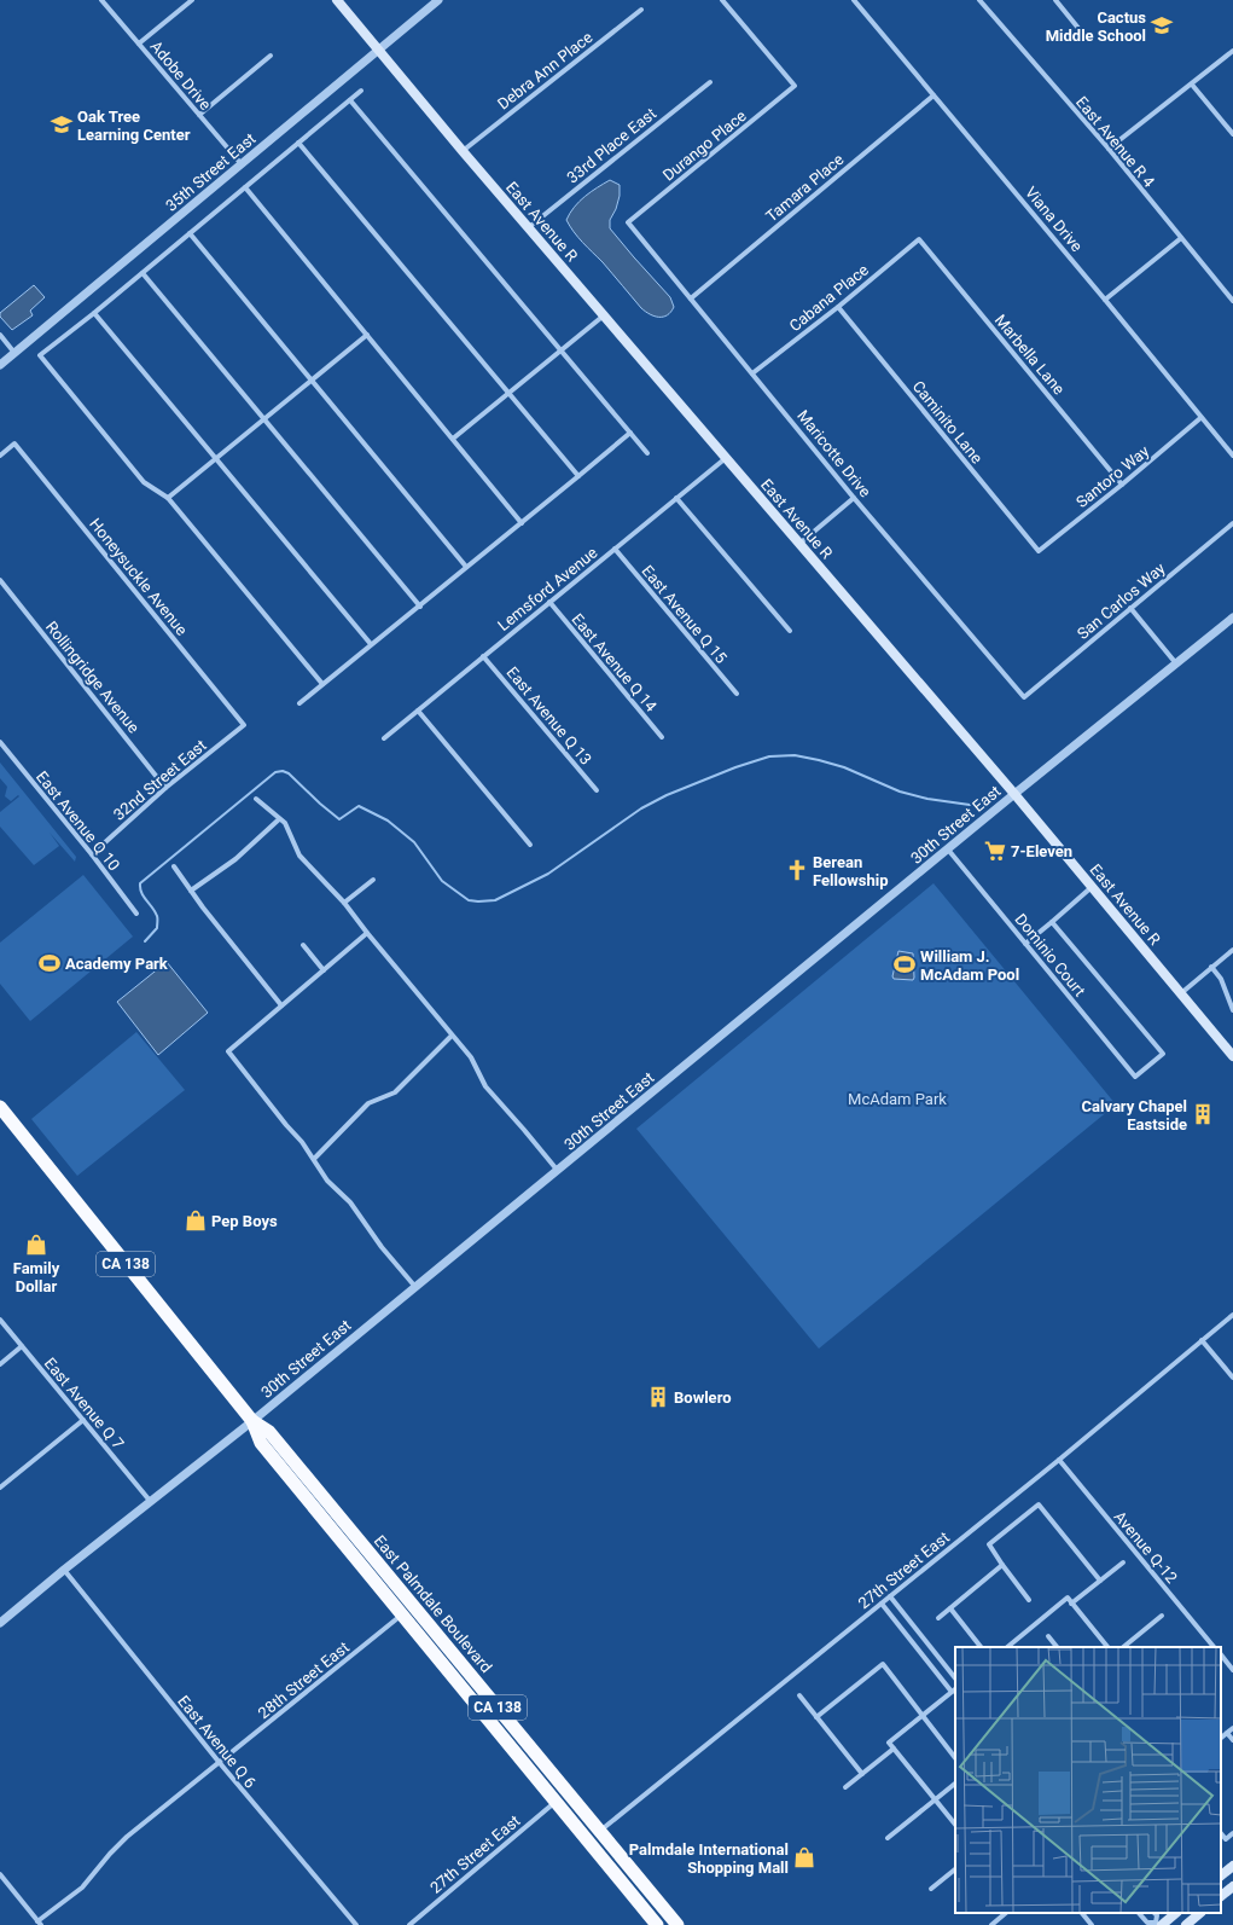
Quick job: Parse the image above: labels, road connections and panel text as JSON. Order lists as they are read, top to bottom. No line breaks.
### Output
{"streets":{"highway":["CA 138","East Palmdale Boulevard"],"main road":["East Avenue R"],"street":["Debra Ann Place","Adobe Drive","East Avenue R 4","33rd Place East","Durango Place","35th Street East","Tamara Place","Viana Drive","Cabana Place","Marbella Lane","Caminito Lane","Maricotte Drive","Santoro Way","Honeysuckle Avenue","Lemsford Avenue","San Carlos Way","East Avenue Q 15","East Avenue Q 14","Rollingridge Avenue","East Avenue Q 13","32nd Street East","East Avenue Q 10","30th Street East","Dominio Court","East Avenue Q 7","Avenue Q-12","27th Street East","28th Street East","East Avenue Q 6"]},"crossings":[["Debra Ann Place","East Avenue R"],["Adobe Drive","35th Street East"],["33rd Place East","East Avenue R"],["Durango Place","Maricotte Drive"],["35th Street East","East Avenue R"],["Tamara Place","Viana Drive"],["Tamara Place","Maricotte Drive"],["Viana Drive","Santoro Way"],["East Avenue R","Lemsford Avenue"],["East Avenue R","30th Street East"],["Cabana Place","Marbella Lane"],["Cabana Place","Caminito Lane"],["Cabana Place","Maricotte Drive"],["Marbella Lane","Santoro Way"],["Caminito Lane","Santoro Way"],["Maricotte Drive","San Carlos Way"],["Honeysuckle Avenue","32nd Street East"],["Lemsford Avenue","East Avenue Q 15"],["Lemsford Avenue","East Avenue Q 14"],["Lemsford Avenue","East Avenue Q 13"],["Rollingridge Avenue","32nd Street East"],["32nd Street East","East Avenue Q 10"],["30th Street East","Dominio Court"],["30th Street East","East Avenue Q 7"],["30th Street East","East Palmdale Boulevard"],["30th Street East","East Avenue Q 6"],["Avenue Q-12","27th Street East"],["27th Street East","East Palmdale Boulevard"],["East Palmdale Boulevard","28th Street East"],["28th Street East","East Avenue Q 6"]],"parks":["McAdam Park"],"places":{"school or university":["Cactus Middle School","Oak Tree Learning Center"],"supermarket":["7-Eleven"],"church":["Berean Fellowship"],"sports":["Academy Park","William J. McAdam Pool"],"building":["Calvary Chapel Eastside","Bowlero"],"shop":["Pep Boys","Family Dollar","Palmdale International Shopping Mall"]}}
